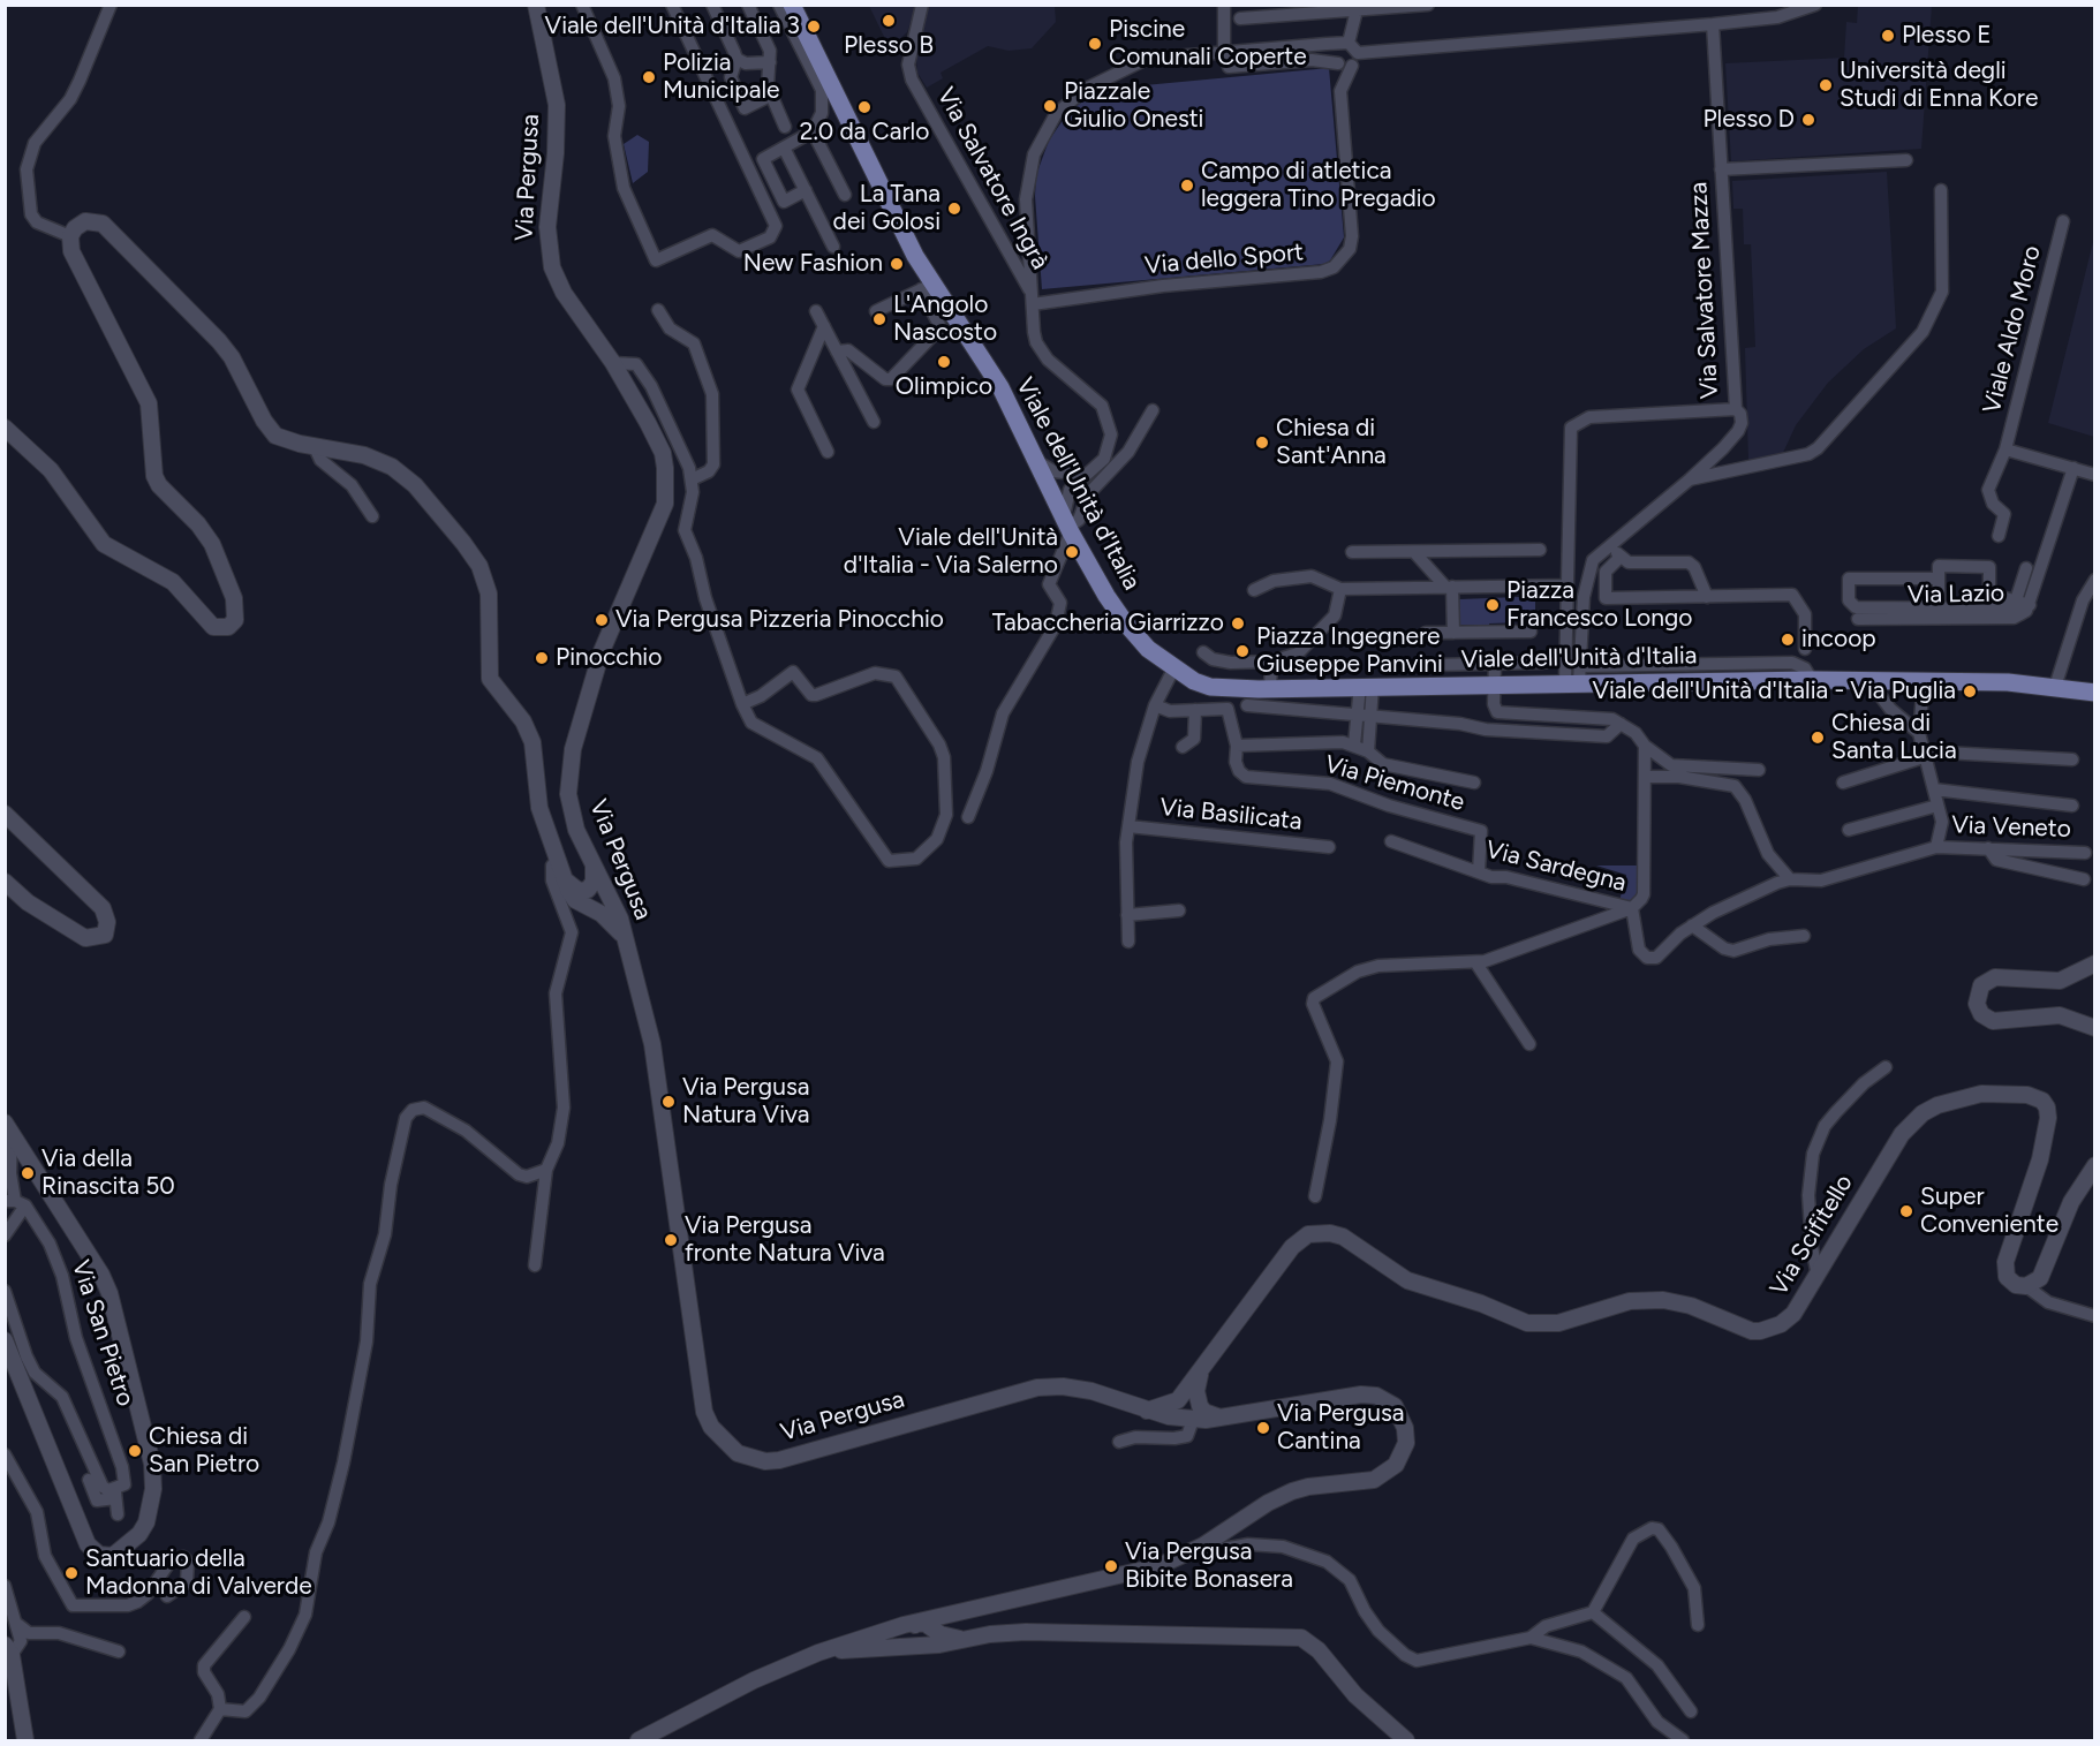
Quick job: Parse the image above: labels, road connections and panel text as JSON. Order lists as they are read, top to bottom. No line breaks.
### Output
{"streets":{"main road":["Via Pergusa","Viale dell'Unità d'Italia","Via Scifitello"],"street":["Via Salvatore Ingrà","Via dello Sport","Via Salvatore Mazza","Viale Aldo Moro","Via Lazio","Via Piemonte","Via Basilicata","Via Veneto","Via Sardegna","Via San Pietro"]},"crossings":[["Via Salvatore Ingrà","Via dello Sport"],["Via Salvatore Mazza","Viale dell'Unità d'Italia"],["Viale dell'Unità d'Italia","Via Basilicata"],["Viale dell'Unità d'Italia","Via Veneto"],["Via Piemonte","Via Sardegna"],["Via Veneto","Via Sardegna"]],"places":["Plesso B","Viale dell'Unità d'Italia 3","Plesso E","Piscine Comunali Coperte","Polizia Municipale","Università degli Studi di Enna Kore","Piazzale Giulio Onesti","2.0 da Carlo","Plesso D","Campo di atletica leggera Tino Pregadio","La Tana dei Golosi","New Fashion","L'Angolo Nascosto","Olimpico","Chiesa di Sant'Anna","Viale dell'Unità d'Italia - Via Salerno","Piazza Francesco Longo","Via Pergusa Pizzeria Pinocchio","Tabaccheria Giarrizzo","incoop","Piazza Ingegnere Giuseppe Panvini","Pinocchio","Viale dell'Unità d'Italia - Via Puglia","Chiesa di Santa Lucia","Via Pergusa Natura Viva","Via della Rinascita 50","Super Conveniente","Via Pergusa fronte Natura Viva","Via Pergusa Cantina","Chiesa di San Pietro","Via Pergusa Bibite Bonasera","Santuario della Madonna di Valverde"]}
